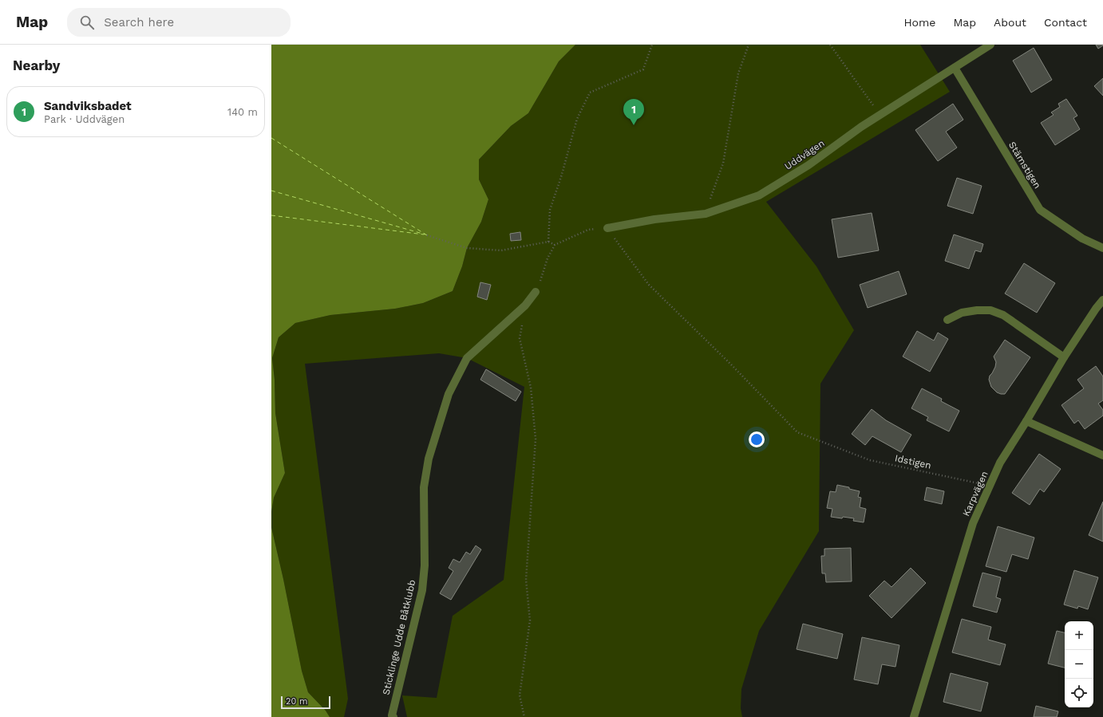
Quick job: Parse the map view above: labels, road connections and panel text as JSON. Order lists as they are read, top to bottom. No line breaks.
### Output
{"streets":{"street":["Uddvägen","Stämstigen","Karpvägen","Sticklinge Udde Båtklubb"],"path":["Idstigen"]},"crossings":[["Uddvägen","Stämstigen"],["Uddvägen","Idstigen"],["Idstigen","Karpvägen"]],"scale_bar":"20 m","page":{"header":"Map","search":"Search here","nav":["Home","Map","About","Contact"],"heading":"Nearby","list":[{"mark":"1","name":"Sandviksbadet","note":"Park · Uddvägen","value":"140 m"}],"pins":"1","map_buttons":["+","−"],"scale":"20 m"}}
